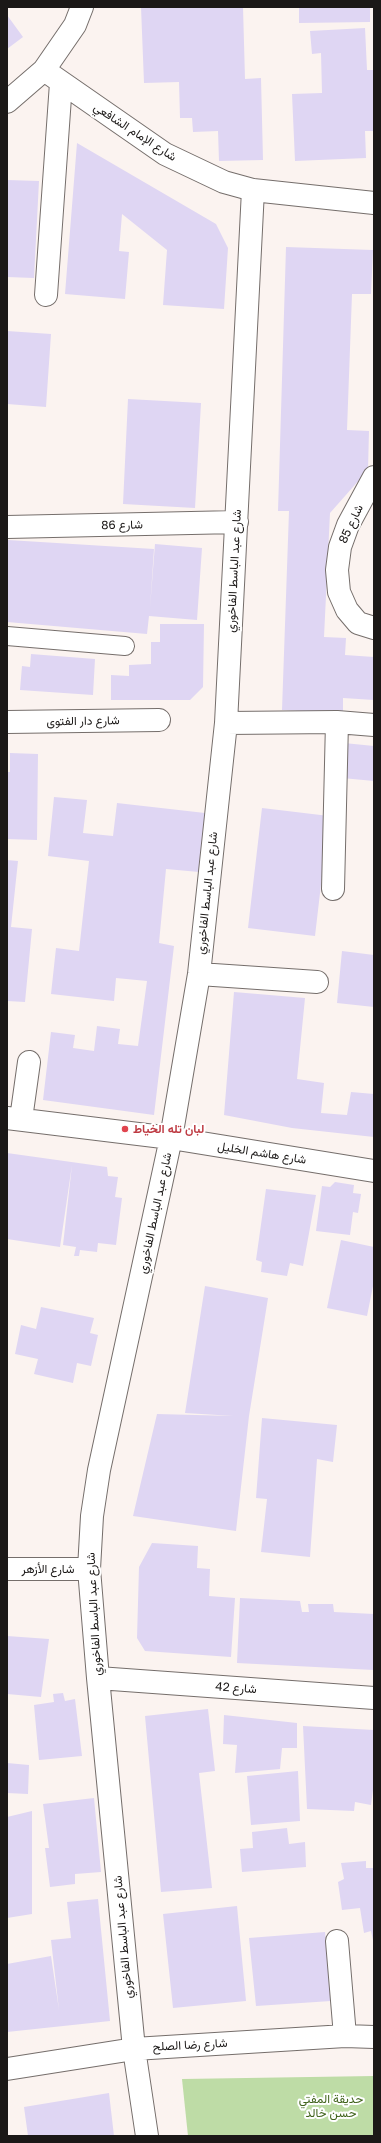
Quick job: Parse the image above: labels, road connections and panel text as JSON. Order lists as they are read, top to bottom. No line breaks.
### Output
{"streets":{"street":["شارع الإمام الشافعي","شارع 85","شارع 86","شارع عبد الباسط الفاخوري","شارع دار الفتوى","شارع هاشم الخليل","شارع الأزهر","شارع 42","شارع رضا الصلح"]},"crossings":[["شارع الإمام الشافعي","شارع عبد الباسط الفاخوري"],["شارع 86","شارع عبد الباسط الفاخوري"],["شارع عبد الباسط الفاخوري","شارع هاشم الخليل"],["شارع عبد الباسط الفاخوري","شارع الأزهر"],["شارع عبد الباسط الفاخوري","شارع 42"],["شارع عبد الباسط الفاخوري","شارع رضا الصلح"]],"parks":["حديقة المفتي حسن خالد"],"places":["لبان تله الخياط"]}
